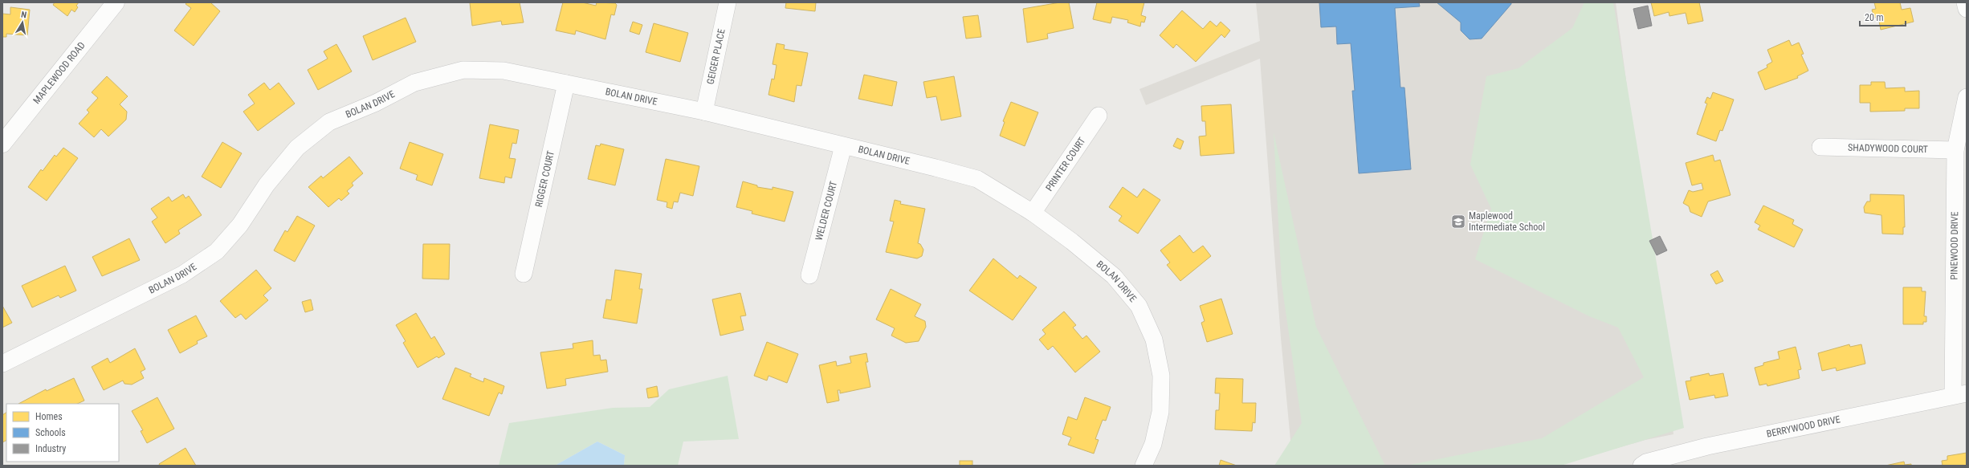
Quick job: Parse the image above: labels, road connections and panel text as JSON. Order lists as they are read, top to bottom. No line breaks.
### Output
{"streets":{"street":["GEIGER PLACE","MAPLEWOOD ROAD","BOLAN DRIVE","SHADYWOOD COURT","PRINTER COURT","RIGGER COURT","WELDER COURT","PINEWOOD DRIVE","BERRYWOOD DRIVE"]},"crossings":[["GEIGER PLACE","BOLAN DRIVE"],["BOLAN DRIVE","PRINTER COURT"],["BOLAN DRIVE","RIGGER COURT"],["BOLAN DRIVE","WELDER COURT"],["SHADYWOOD COURT","PINEWOOD DRIVE"],["PINEWOOD DRIVE","BERRYWOOD DRIVE"]],"places":{"school or university":["Maplewood Intermediate School"]},"legend":["Homes","Schools","Industry"],"scale_bar":"20 m","north":"top"}
